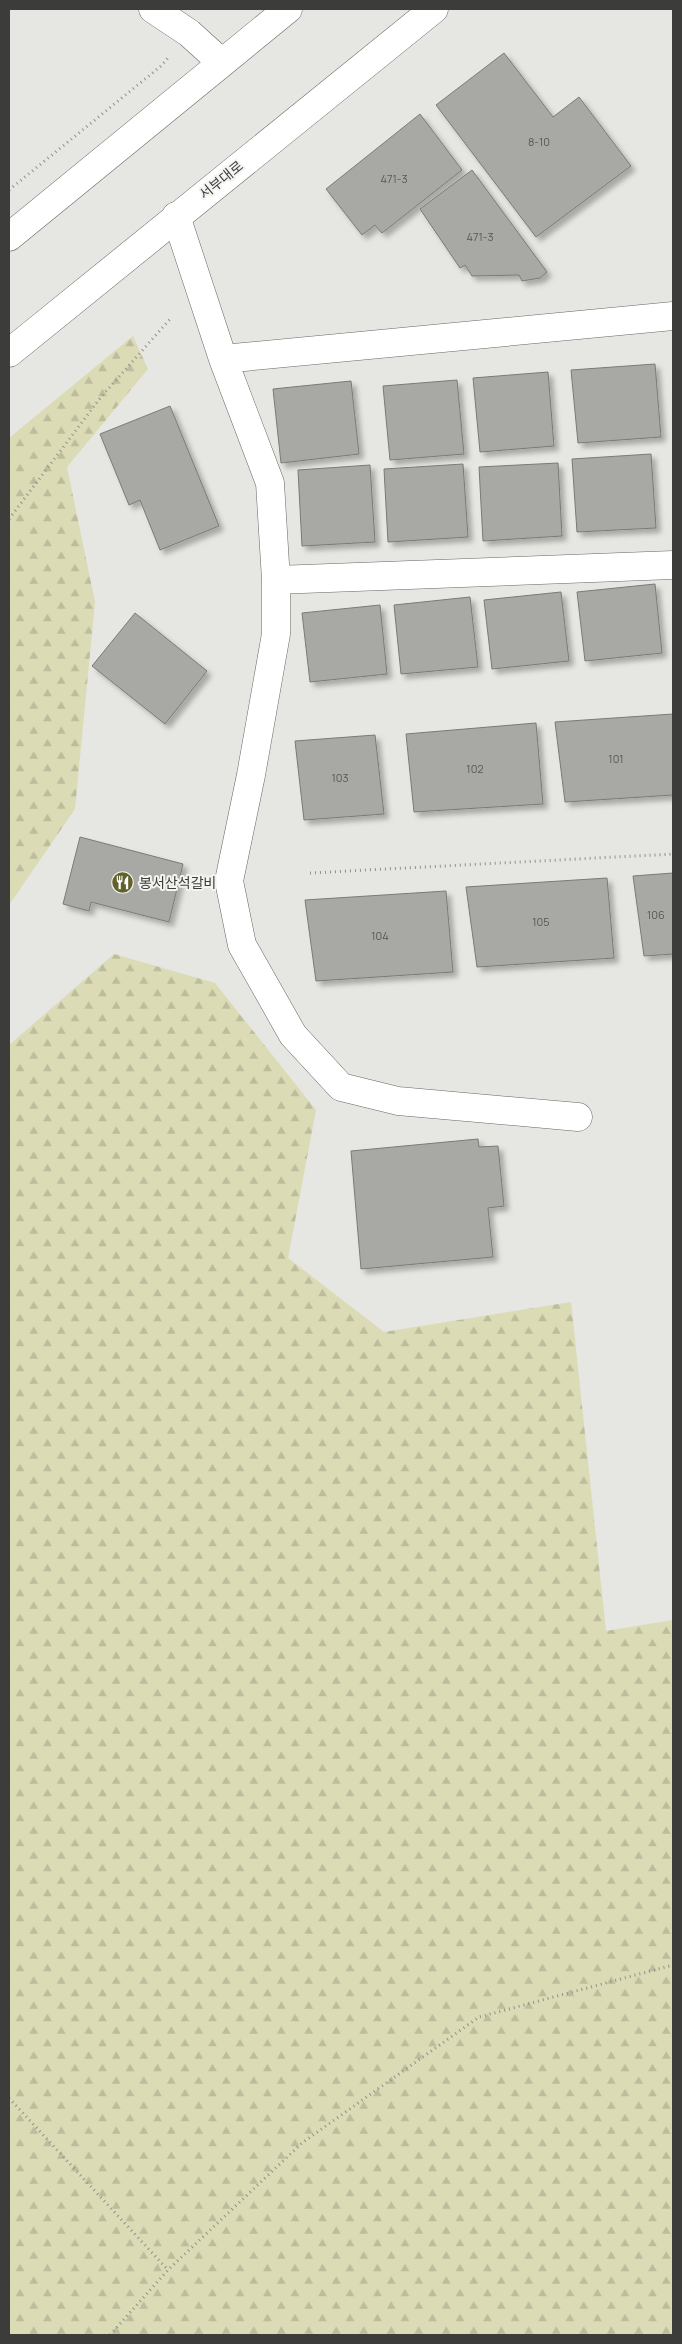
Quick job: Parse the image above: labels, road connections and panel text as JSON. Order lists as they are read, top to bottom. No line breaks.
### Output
{"streets":{"street":["서부대로"]},"places":{"restaurant":["봉서산석갈비"]},"house_numbers":["8-10","471-3","471-3","101","102","103","106","105","104"]}
